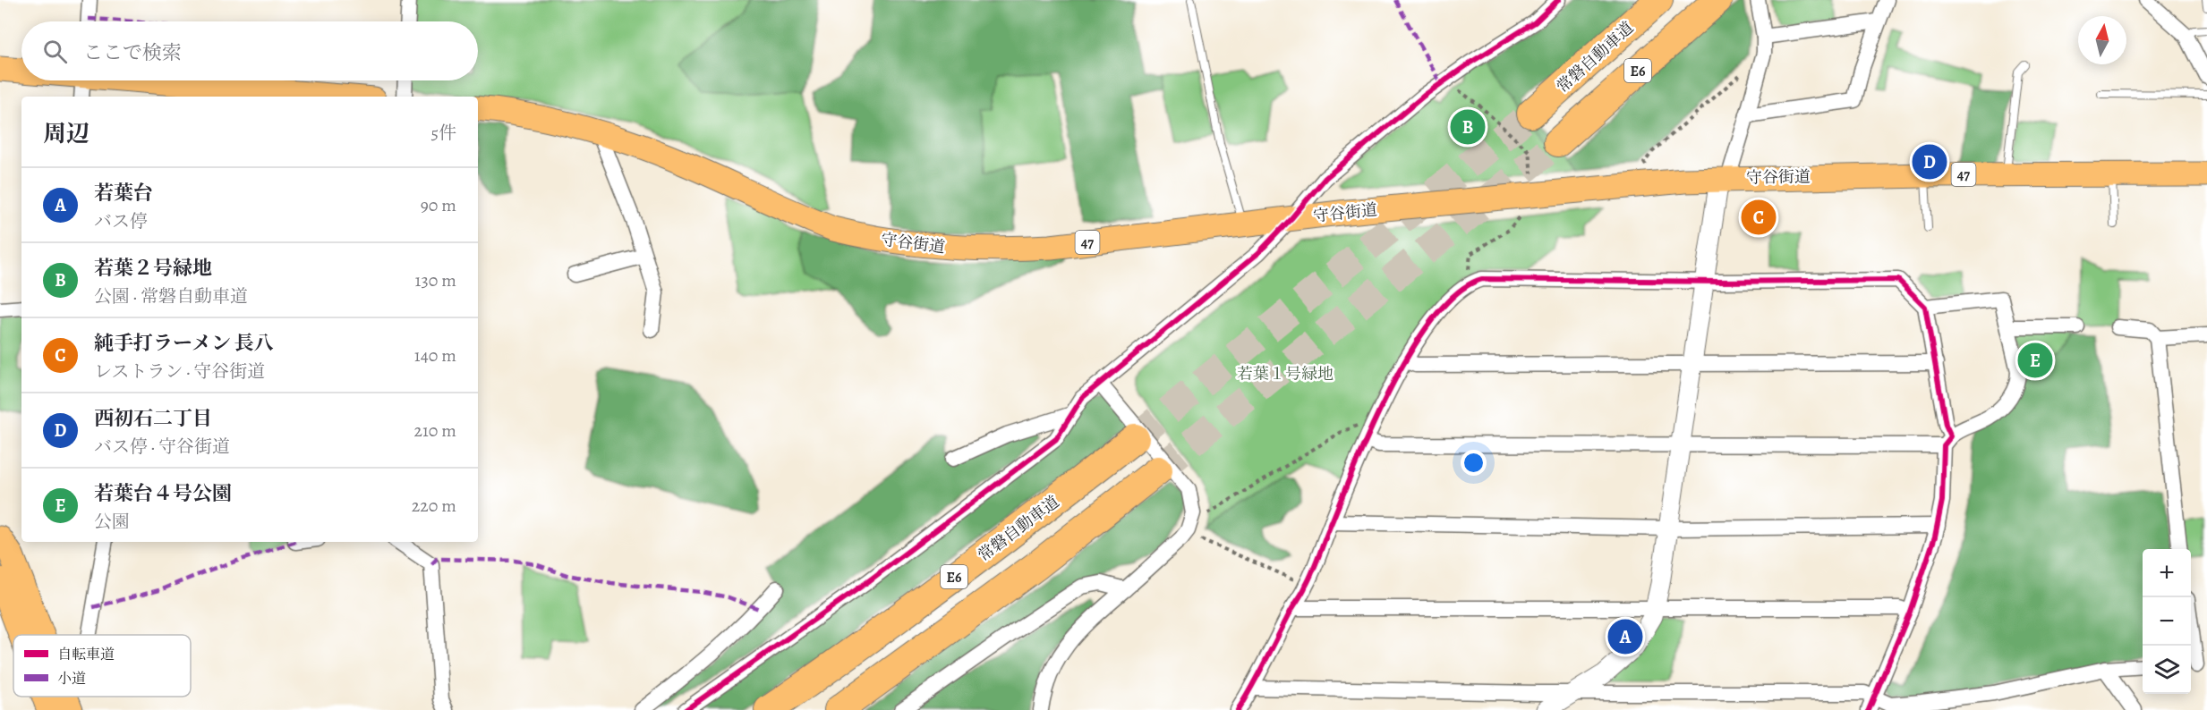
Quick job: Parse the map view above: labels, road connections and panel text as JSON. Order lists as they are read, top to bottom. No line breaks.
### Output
{"streets":{"highway":["常磐自動車道","E6"],"main road":["47","守谷街道"]},"parks":["若葉１号緑地"],"legend":["自転車道","小道"],"north":"top","page":{"search":"ここで検索","heading":["周辺","5件"],"pins":["B","D","C","E","A"],"list":[{"mark":"A","name":"若葉台","note":"バス停","value":"90 m"},{"mark":"B","name":"若葉２号緑地","note":"公園 · 常磐自動車道","value":"130 m"},{"mark":"C","name":"純手打ラーメン 長八","note":"レストラン · 守谷街道","value":"140 m"},{"mark":"D","name":"西初石二丁目","note":"バス停 · 守谷街道","value":"210 m"},{"mark":"E","name":"若葉台４号公園","note":"公園","value":"220 m"}],"map_buttons":["+","−"]}}
